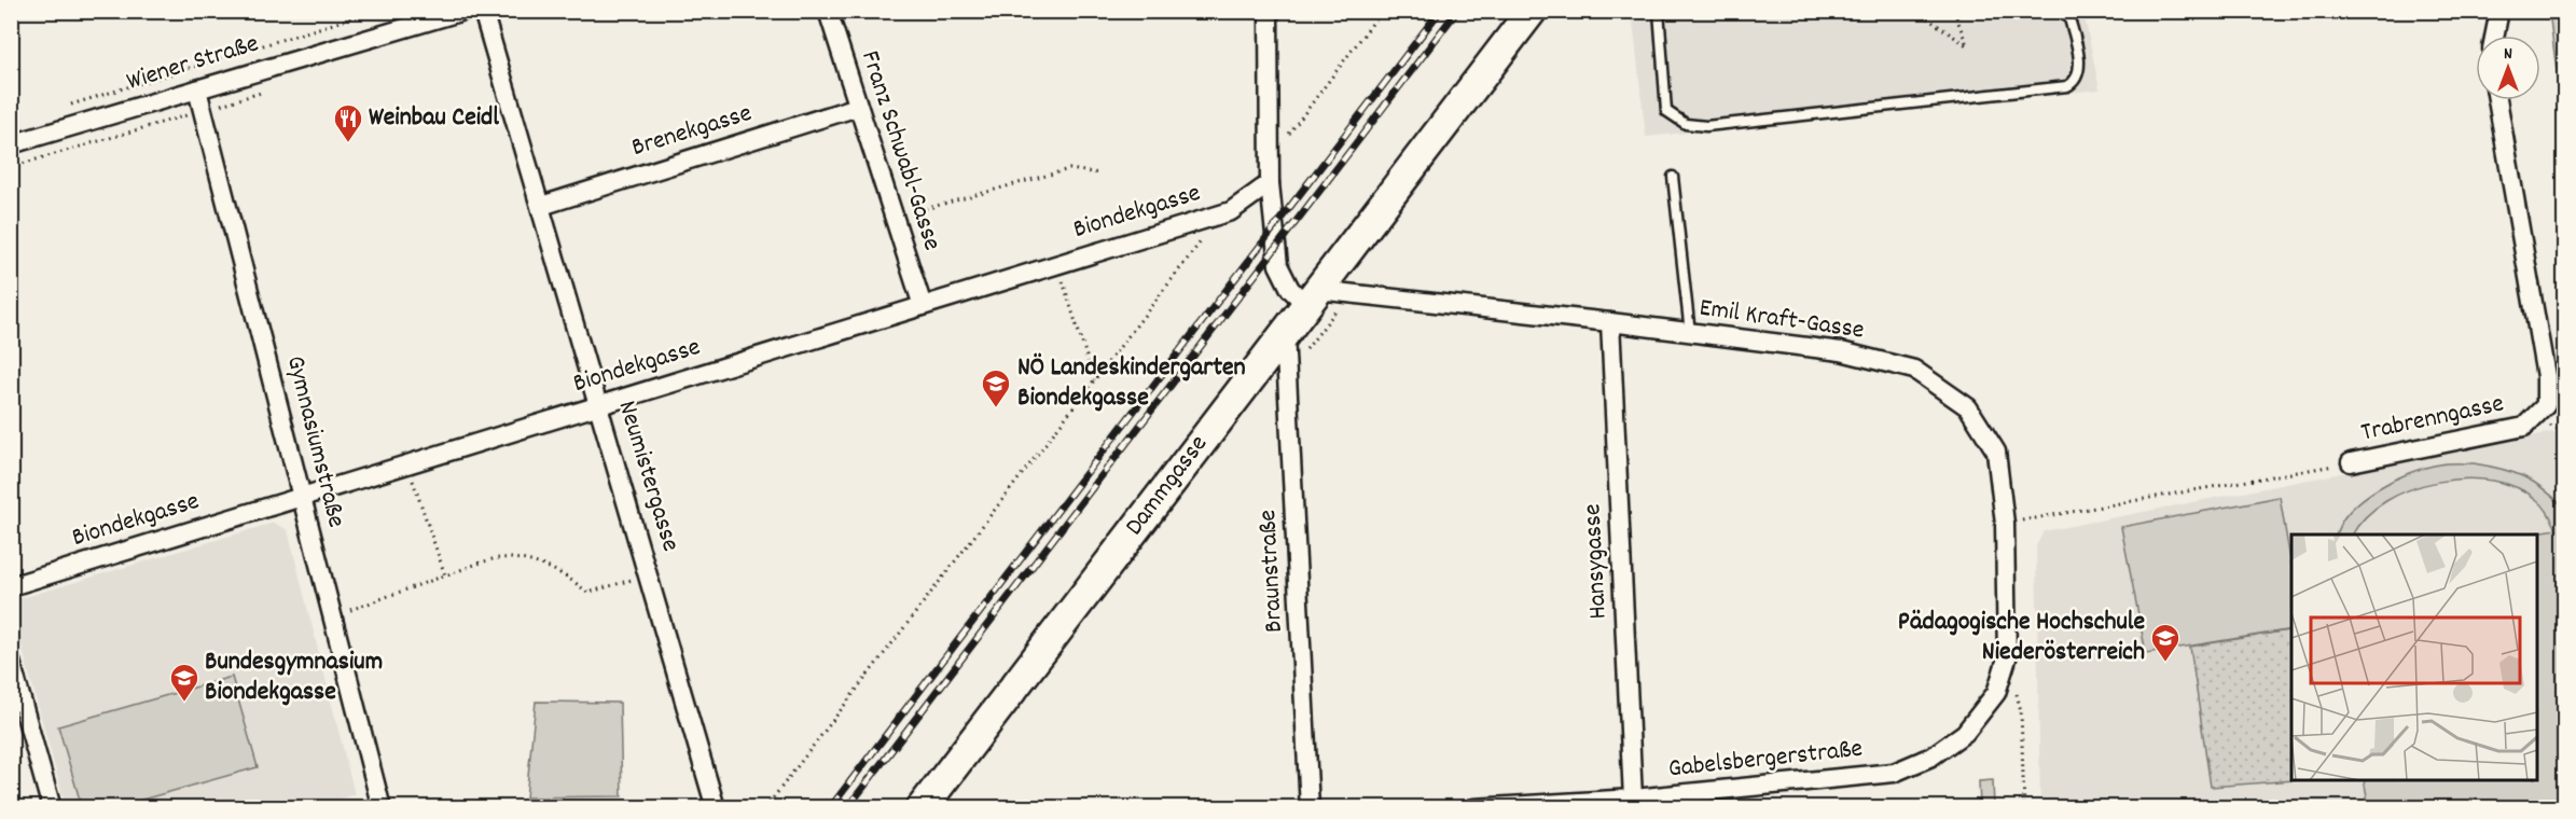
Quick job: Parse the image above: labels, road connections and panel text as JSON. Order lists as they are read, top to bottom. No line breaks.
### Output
{"streets":{"main road":["Dammgasse"],"street":["Wiener Straße","Brenekgasse","Franz Schwabl-Gasse","Biondekgasse","Emil Kraft-Gasse","Trabrenngasse","Gymnasiumstraße","Neumistergasse","Hansygasse","Braunstraße","Gabelsbergerstraße"]},"crossings":[["Wiener Straße","Gymnasiumstraße"],["Brenekgasse","Franz Schwabl-Gasse"],["Brenekgasse","Neumistergasse"],["Franz Schwabl-Gasse","Biondekgasse"],["Biondekgasse","Gymnasiumstraße"],["Biondekgasse","Neumistergasse"],["Emil Kraft-Gasse","Trabrenngasse"],["Emil Kraft-Gasse","Dammgasse"],["Emil Kraft-Gasse","Hansygasse"],["Emil Kraft-Gasse","Gabelsbergerstraße"],["Dammgasse","Braunstraße"],["Hansygasse","Gabelsbergerstraße"]],"places":{"restaurant":["Weinbau Ceidl"],"school or university":["NÖ Landeskindergarten Biondekgasse","Pädagogische Hochschule Niederösterreich","Bundesgymnasium Biondekgasse"]},"north":"top"}
